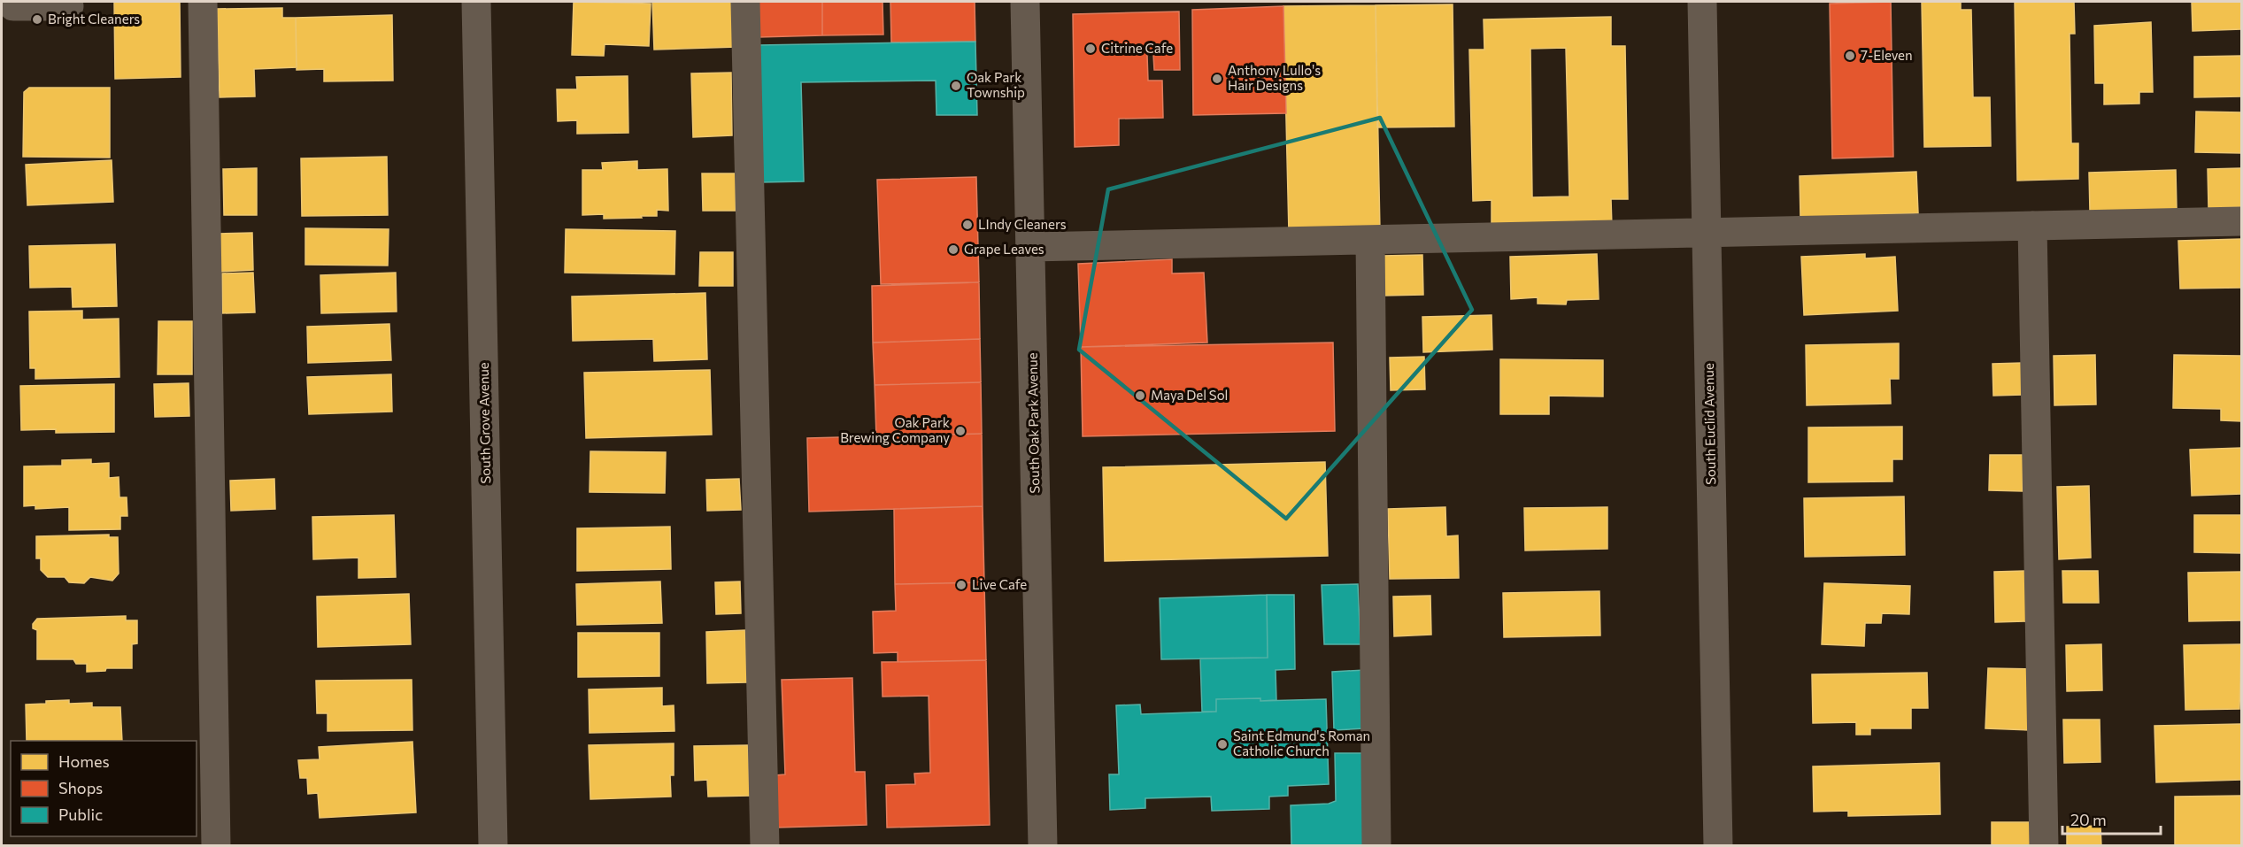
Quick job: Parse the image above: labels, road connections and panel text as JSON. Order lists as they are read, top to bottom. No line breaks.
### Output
{"streets":{"street":["South Grove Avenue","South Oak Park Avenue","South Euclid Avenue"]},"places":["Bright Cleaners","Citrine Cafe","7-Eleven","Anthony Lullo's Hair Designs","Oak Park Township","LIndy Cleaners","Grape Leaves","Maya Del Sol","Oak Park Brewing Company","Live Cafe","Saint Edmund's Roman Catholic Church"],"legend":["Homes","Shops","Public"],"scale_bar":"20 m"}
